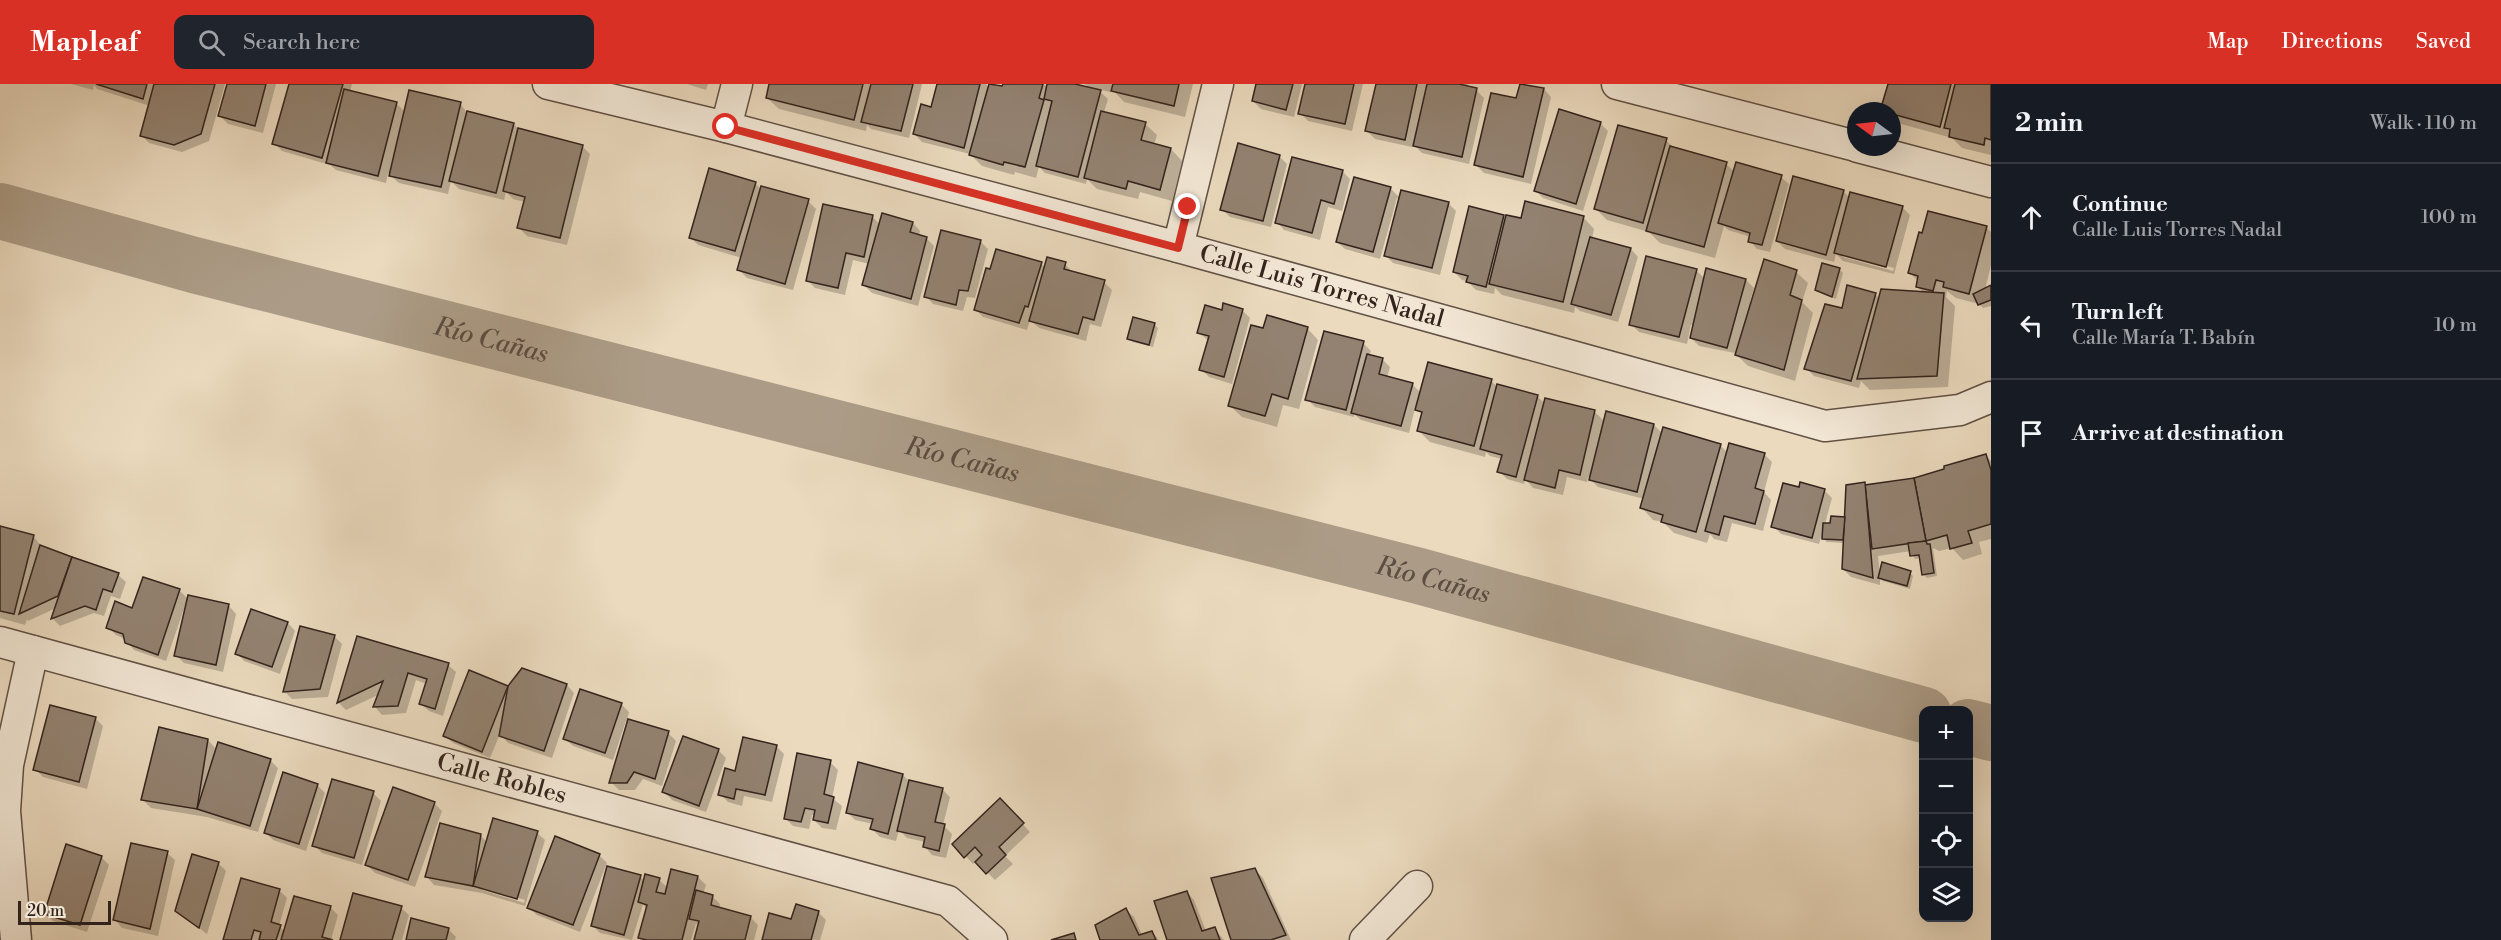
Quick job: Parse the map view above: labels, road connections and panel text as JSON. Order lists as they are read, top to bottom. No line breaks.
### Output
{"streets":{"street":["Calle Luis Torres Nadal","Calle Robles"]},"water":["Río Cañas"],"scale_bar":"20 m","north":"left","page":{"header":"Mapleaf","search":"Search here","nav":["Map","Directions","Saved"],"heading":["2 min","Walk · 110 m"],"list":[["Continue","Calle Luis Torres Nadal","100 m"],["Turn left","Calle María T. Babín","10 m"],"Arrive at destination"],"map_buttons":["+","−"],"scale":"20 m"}}
